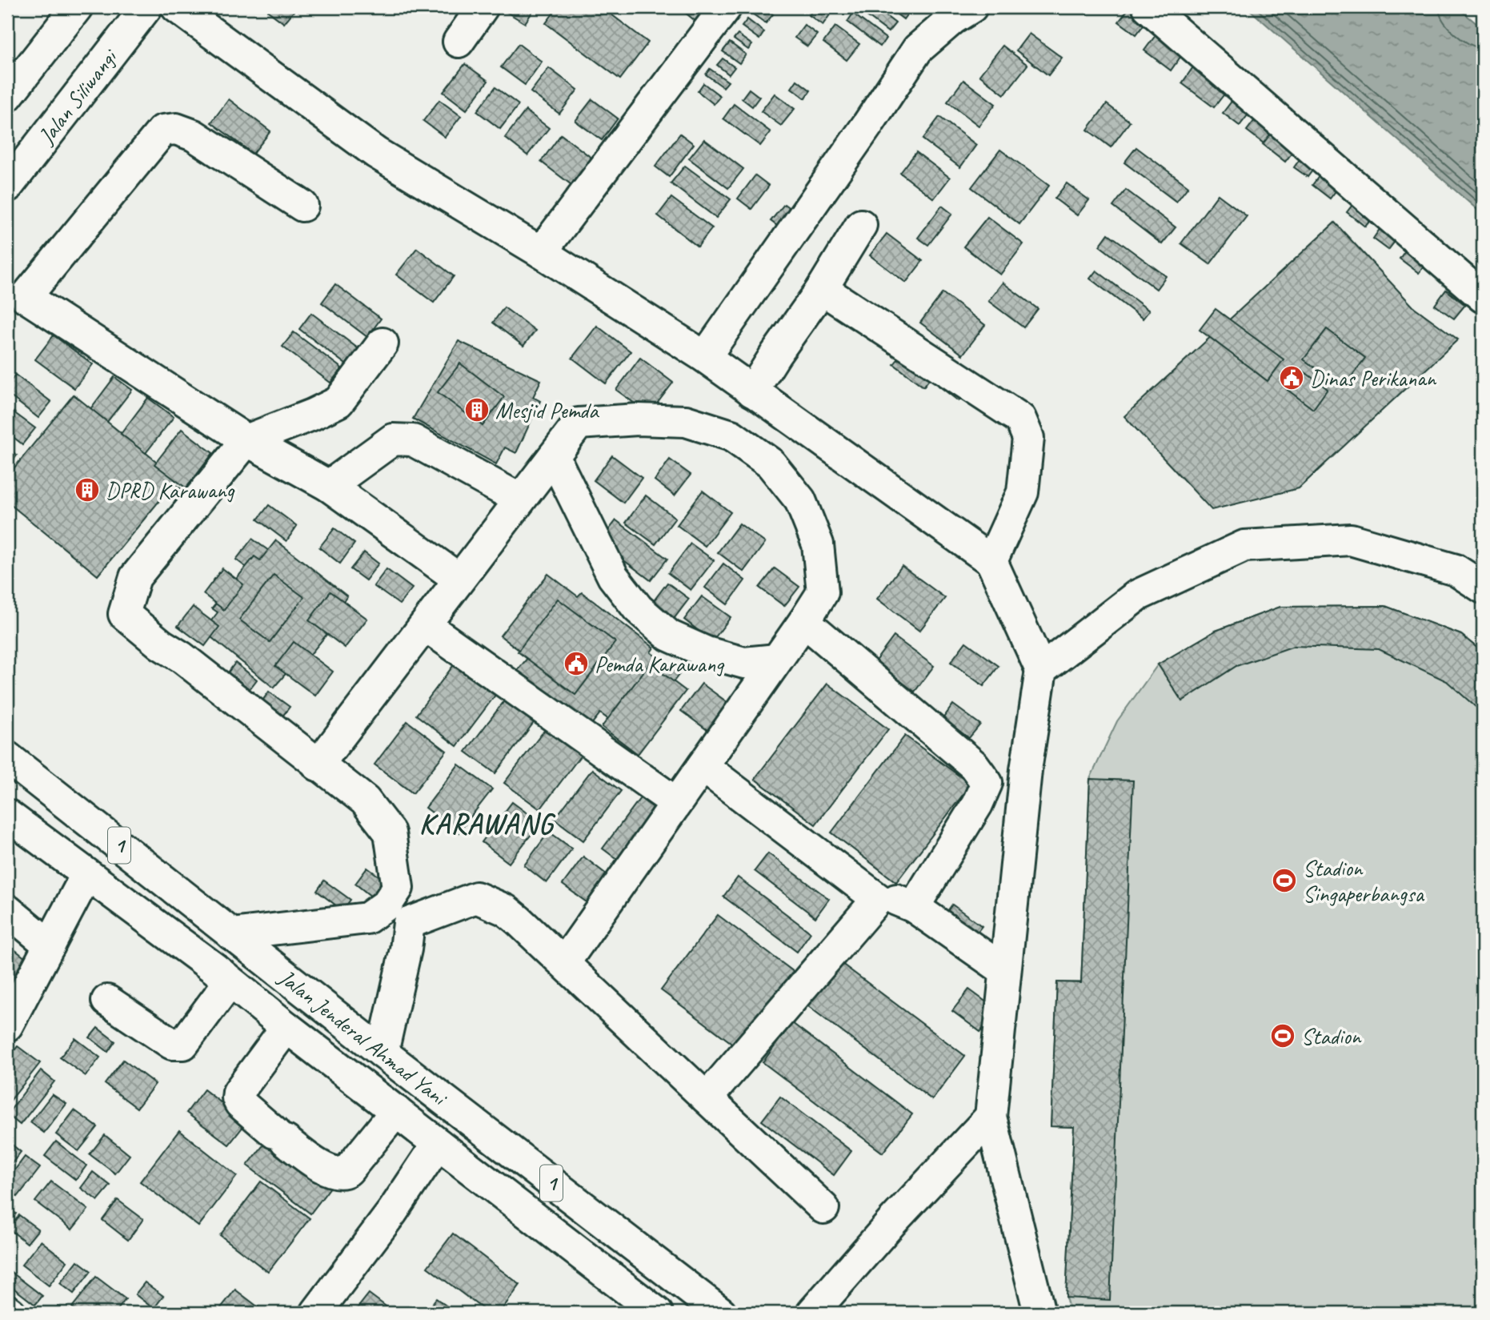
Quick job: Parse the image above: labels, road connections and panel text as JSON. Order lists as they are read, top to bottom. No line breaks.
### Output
{"streets":{"main road":["Jalan Siliwangi","1","Jalan Jenderal Ahmad Yani"]},"districts":["KARAWANG"],"places":{"public building":["Dinas Perikanan","Pemda Karawang"],"building":["Mesjid Pemda","DPRD Karawang"],"sports":["Stadion Singaperbangsa","Stadion"]}}
